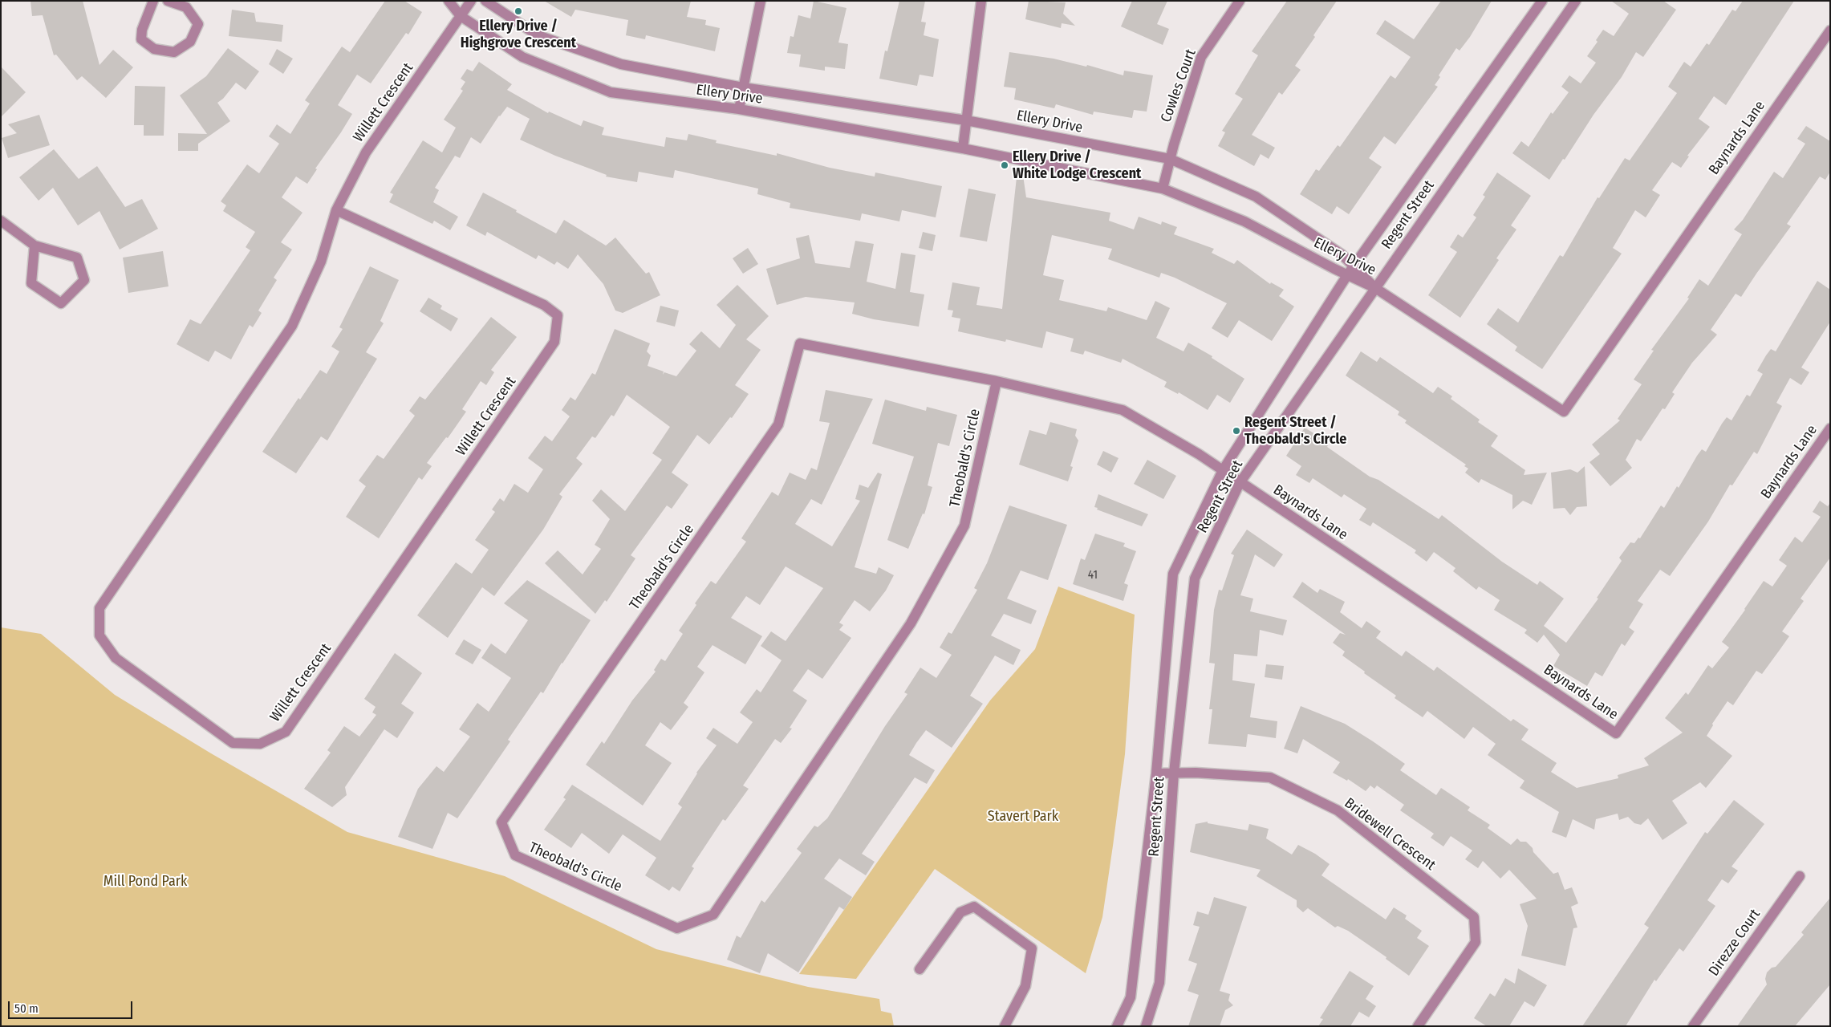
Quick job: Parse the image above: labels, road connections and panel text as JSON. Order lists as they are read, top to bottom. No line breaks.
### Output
{"streets":{"street":["Cowles Court","Ellery Drive","Willett Crescent","Baynards Lane","Regent Street","Theobald's Circle","Bridewell Crescent","Direzze Court"]},"crossings":[["Cowles Court","Ellery Drive"],["Ellery Drive","Willett Crescent"],["Ellery Drive","Baynards Lane"],["Ellery Drive","Regent Street"],["Baynards Lane","Regent Street"],["Baynards Lane","Theobald's Circle"],["Regent Street","Theobald's Circle"],["Regent Street","Bridewell Crescent"]],"parks":["Stavert Park","Mill Pond Park"],"places":["Ellery Drive / Highgrove Crescent","Ellery Drive / White Lodge Crescent","Regent Street / Theobald's Circle"],"house_numbers":["41"],"scale_bar":"50 m"}
